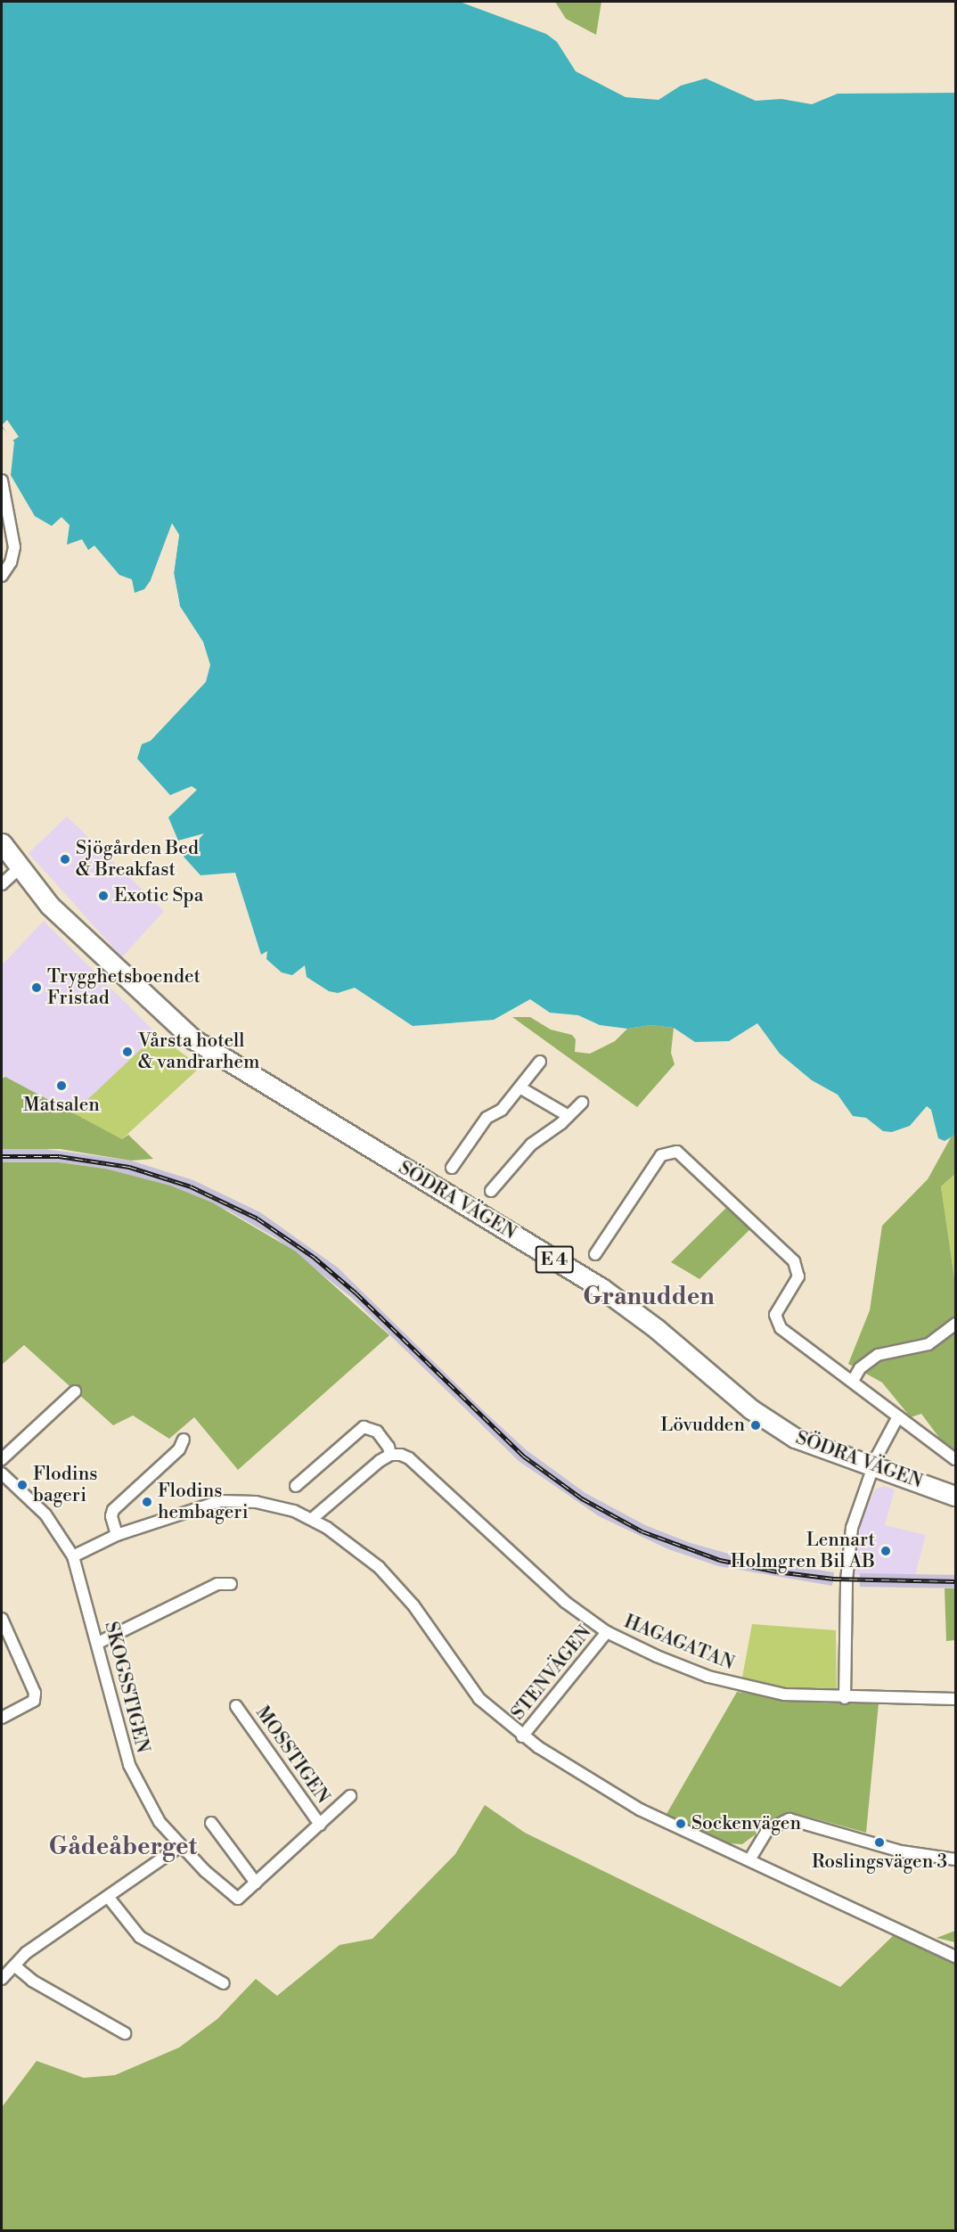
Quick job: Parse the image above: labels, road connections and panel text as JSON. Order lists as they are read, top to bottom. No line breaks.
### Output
{"streets":{"highway":["SÖDRA VÄGEN","E 4"],"street":["HAGAGATAN","STENVÄGEN","SKOGSSTIGEN","MOSSTIGEN"]},"crossings":[["HAGAGATAN","STENVÄGEN"],["SKOGSSTIGEN","MOSSTIGEN"]],"districts":["Granudden","Gådeåberget"],"places":["Sjögården Bed & Breakfast","Exotic Spa","Trygghetsboendet Fristad","Vårsta hotell & vandrarhem","Matsalen","Lövudden","Flodins bageri","Flodins hembageri","Lennart Holmgren Bil AB","Sockenvägen","Roslingsvägen 3"]}
